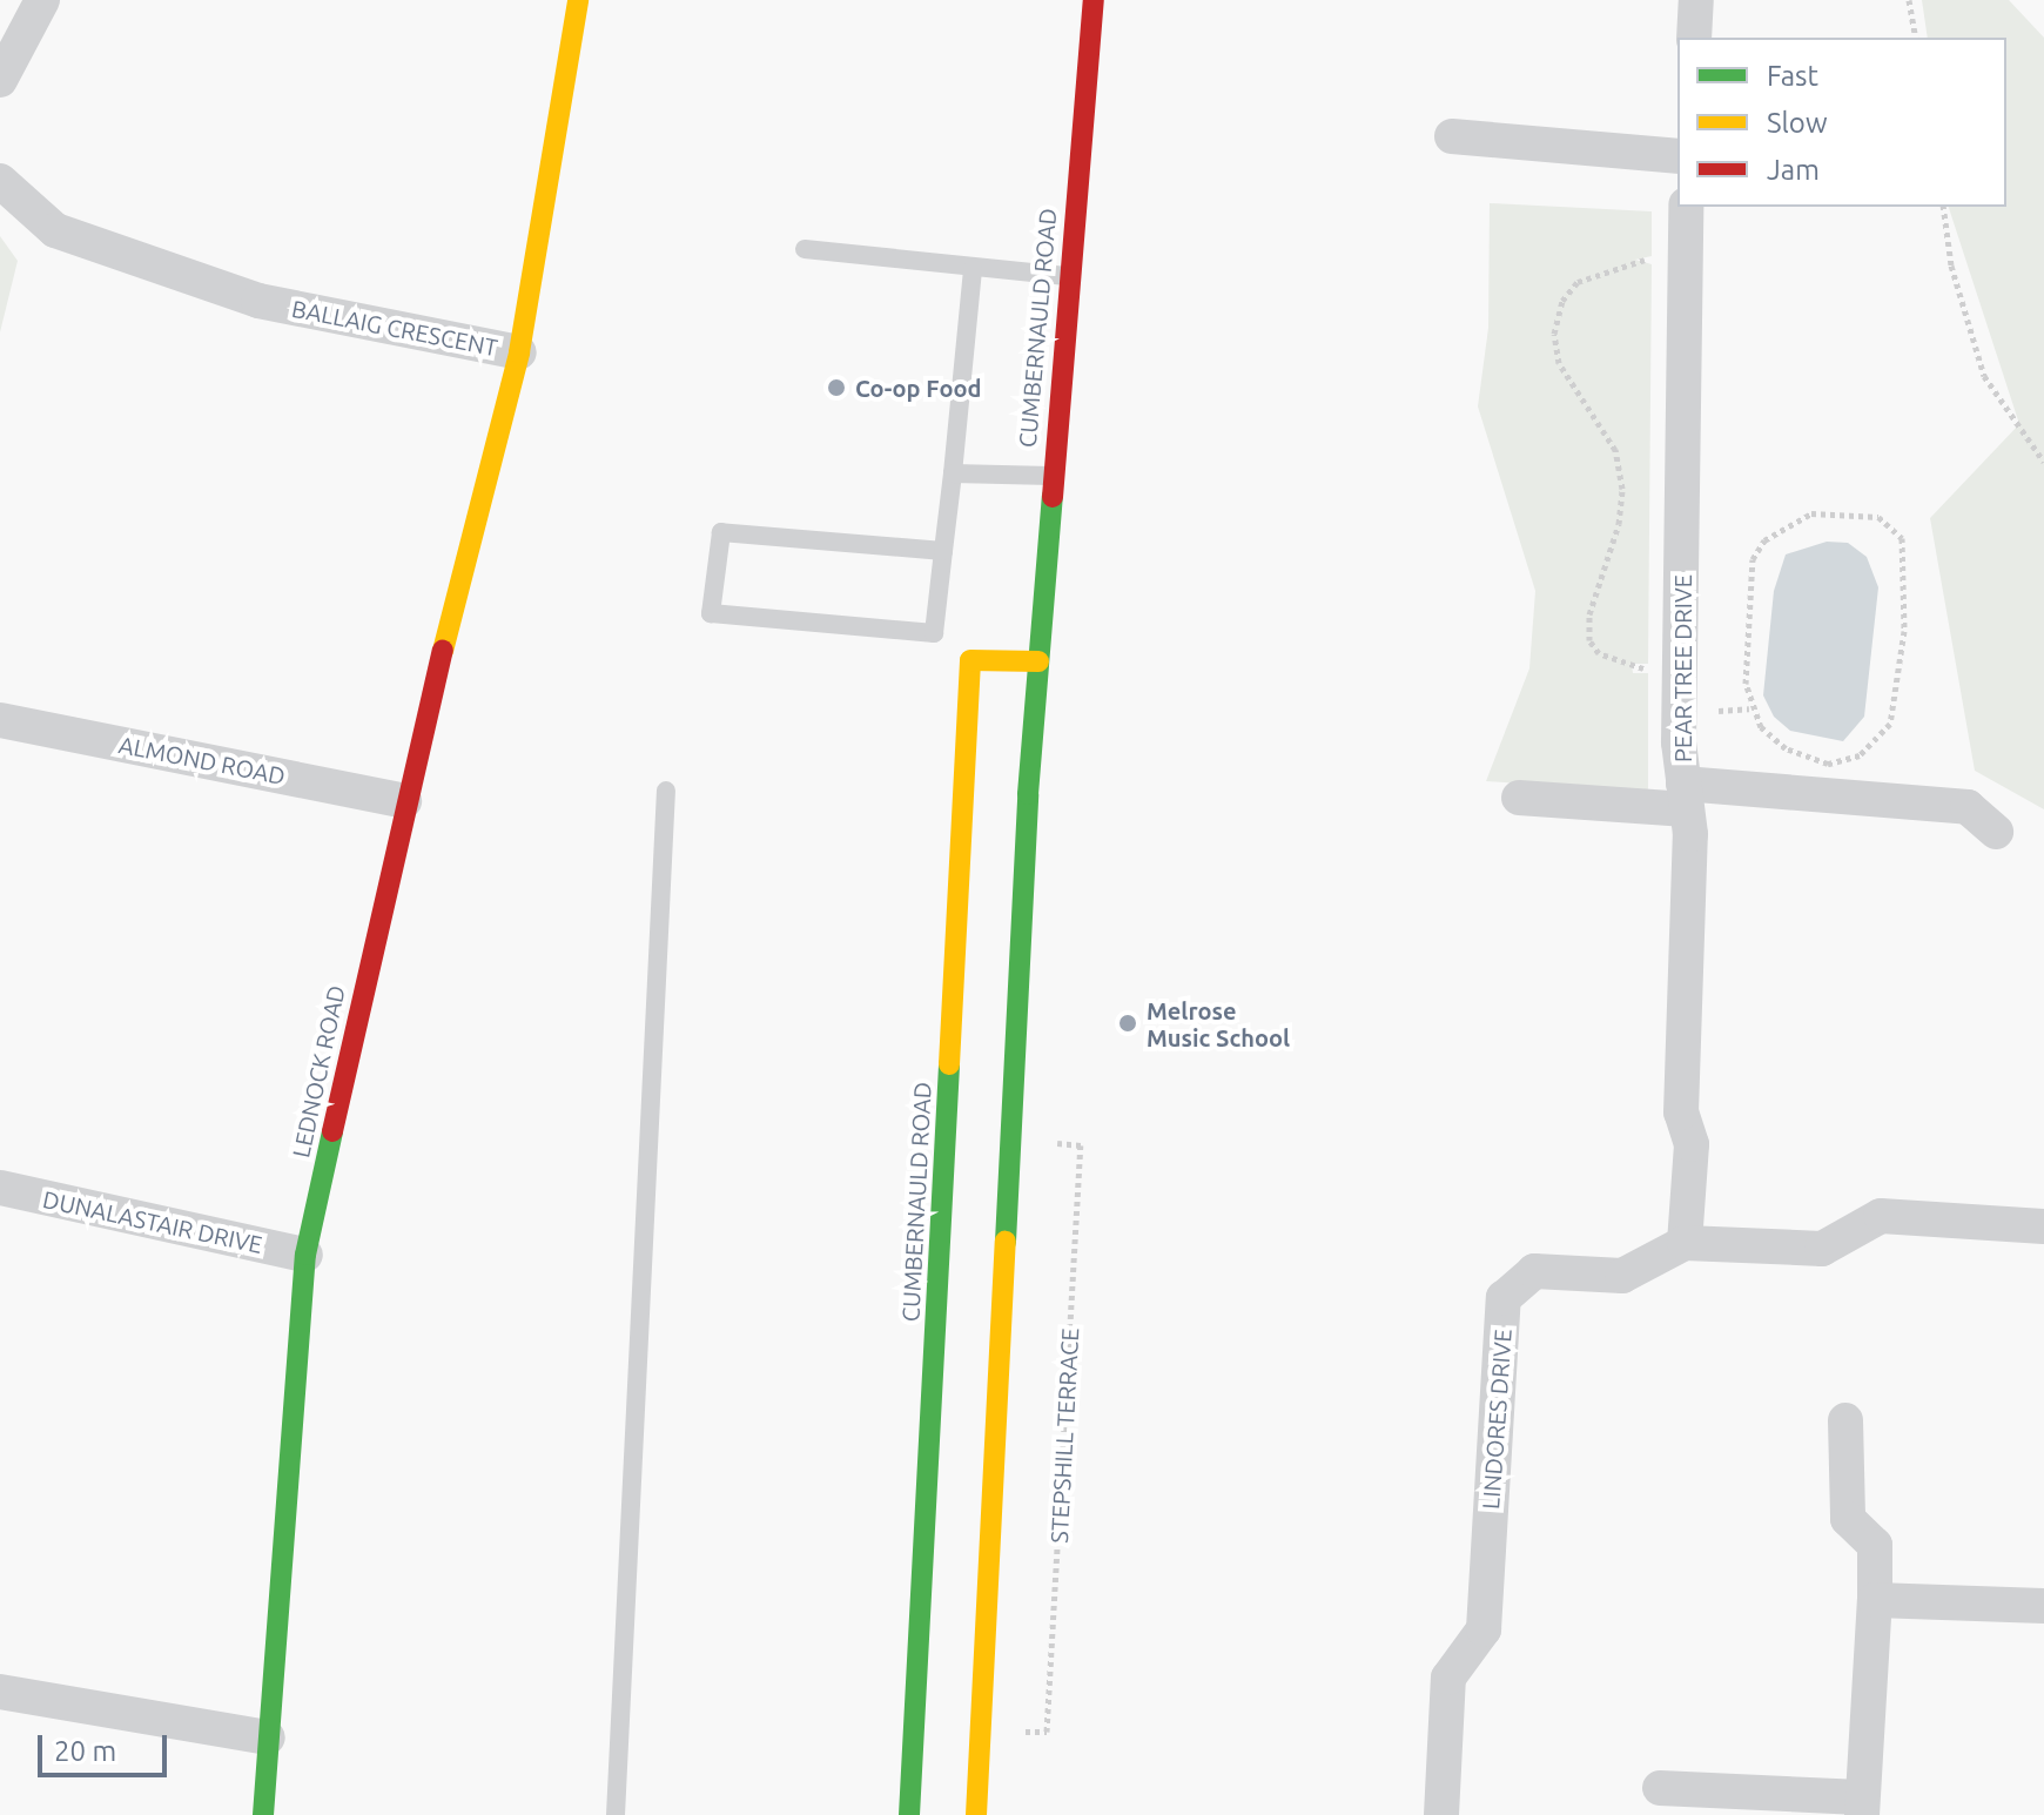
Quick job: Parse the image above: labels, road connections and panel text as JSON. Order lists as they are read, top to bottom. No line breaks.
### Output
{"streets":{"street":["BALLAIG CRESCENT","CUMBERNAULD ROAD","PEAR TREE DRIVE","ALMOND ROAD","LEDNOCK ROAD","DUNALASTAIR DRIVE","LINDORES DRIVE"],"path":["STEPSHILL TERRACE"]},"crossings":[["BALLAIG CRESCENT","LEDNOCK ROAD"],["CUMBERNAULD ROAD","STEPSHILL TERRACE"],["PEAR TREE DRIVE","LINDORES DRIVE"],["ALMOND ROAD","LEDNOCK ROAD"],["LEDNOCK ROAD","DUNALASTAIR DRIVE"]],"places":["Co-op Food","Melrose Music School"],"legend":["Fast","Slow","Jam"],"scale_bar":"20 m"}
